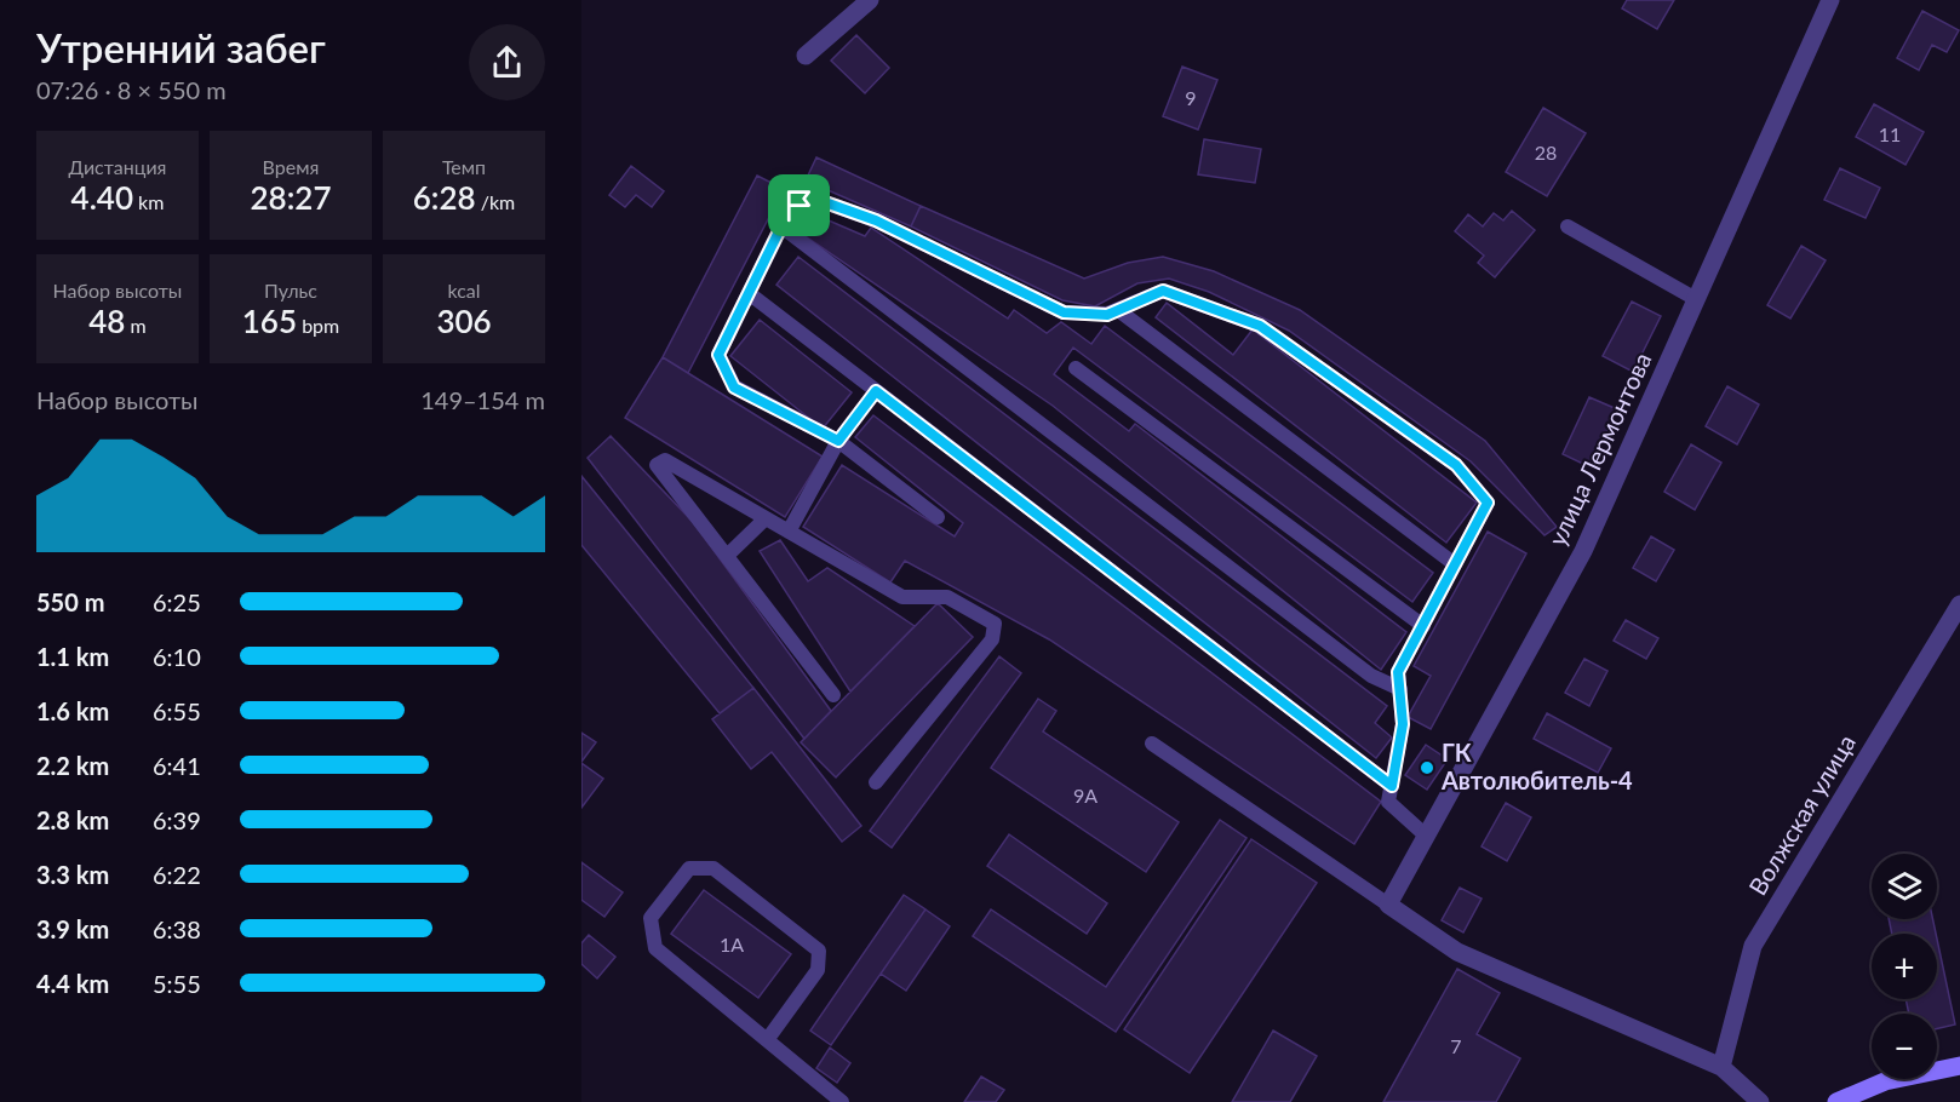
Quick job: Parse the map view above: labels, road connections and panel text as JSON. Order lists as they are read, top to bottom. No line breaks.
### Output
{"streets":{"street":["улица Лермонтова","Волжская улица"]},"places":["ГК Автолюбитель-4"],"house_numbers":["9","11","28","9А","1А","7"],"page":{"heading":["Утренний забег","07:26 · 8 × 550 m"],"stats":[["Дистанция","4.40 km"],["Время","28:27"],["Темп","6:28 /km"],["Набор высоты","48 m"],["Пульс","165 bpm"],["kcal","306"]],"chart":["Набор высоты","149–154 m"],"list":[{"name":"550 m","note":"6:25"},{"name":"1.1 km","note":"6:10"},{"name":"1.6 km","note":"6:55"},{"name":"2.2 km","note":"6:41"},{"name":"2.8 km","note":"6:39"},{"name":"3.3 km","note":"6:22"},{"name":"3.9 km","note":"6:38"},{"name":"4.4 km","note":"5:55"}],"map_buttons":["+","−"]}}
